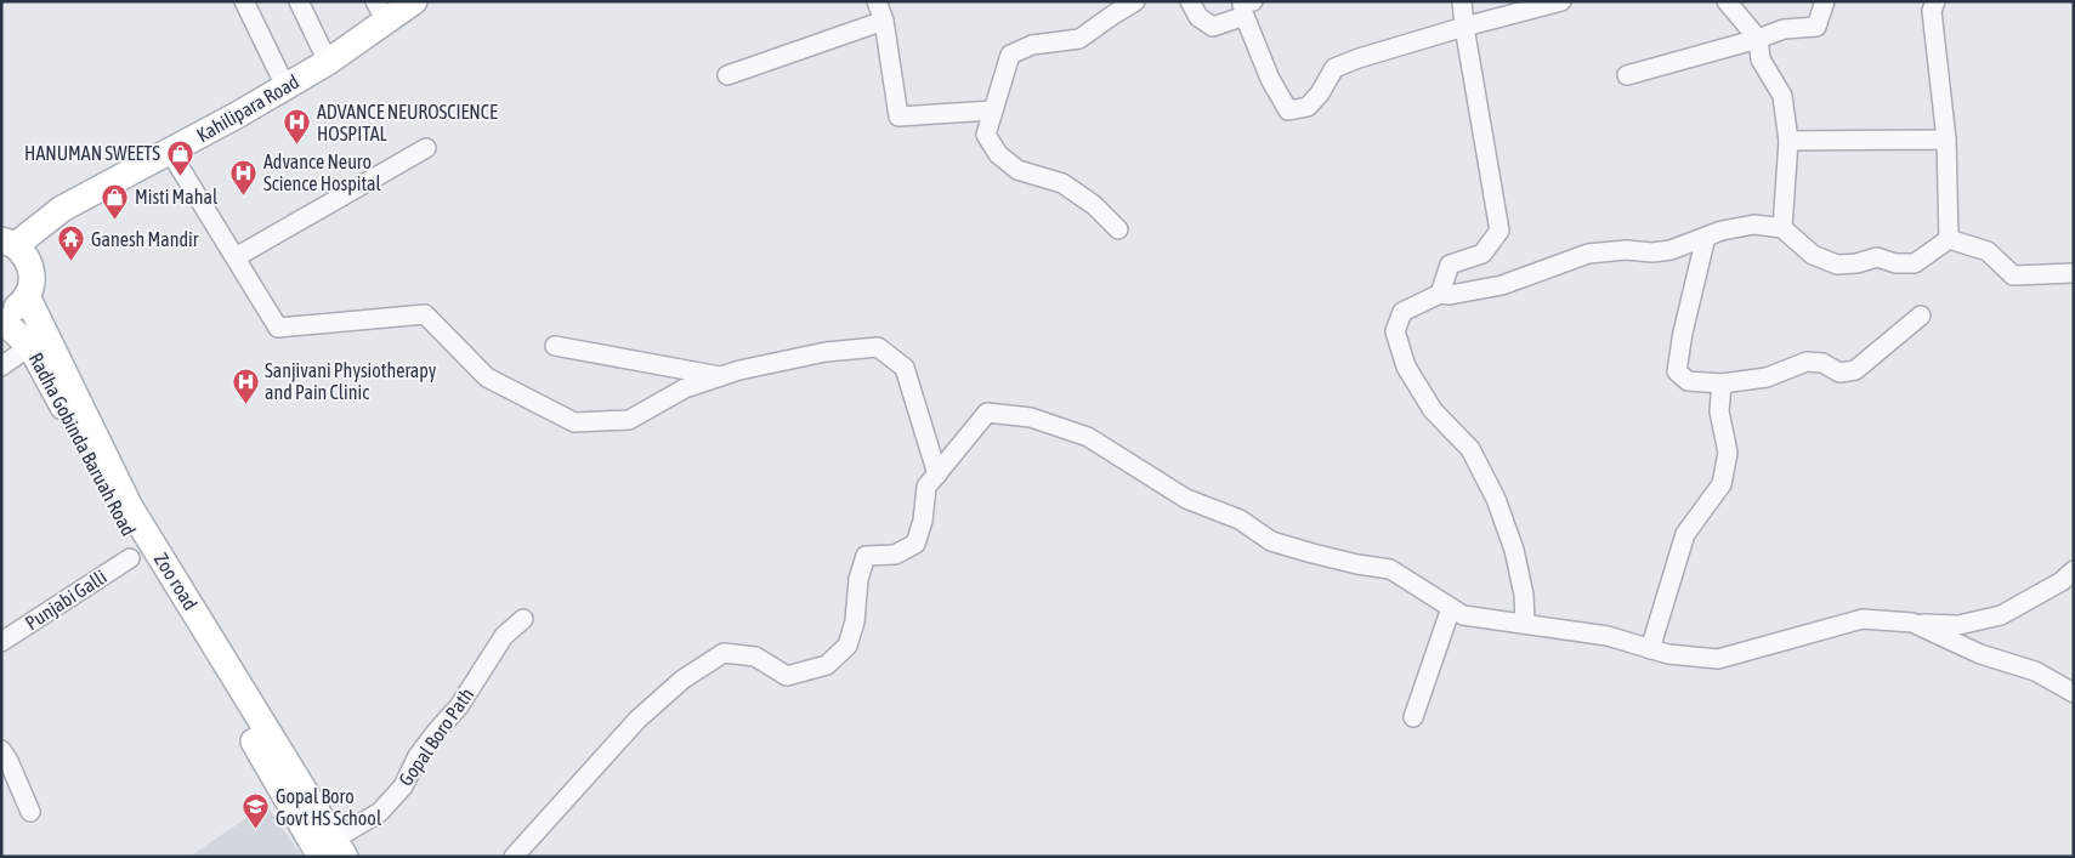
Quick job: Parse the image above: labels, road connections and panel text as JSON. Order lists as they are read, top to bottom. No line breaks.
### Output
{"streets":{"main road":["Kahilipara Road","Radha Gobinda Baruah Road","Zoo road"],"street":["Punjabi Galli","Gopal Boro Path"]},"crossings":[["Radha Gobinda Baruah Road","Zoo road"],["Radha Gobinda Baruah Road","Gopal Boro Path"],["Zoo road","Gopal Boro Path"]],"places":{"hospital":["ADVANCE NEUROSCIENCE HOSPITAL","Advance Neuro Science Hospital","Sanjivani Physiotherapy and Pain Clinic"],"shop":["HANUMAN SWEETS","Misti Mahal"],"temple":["Ganesh Mandir"],"school or university":["Gopal Boro Govt HS School"]}}
